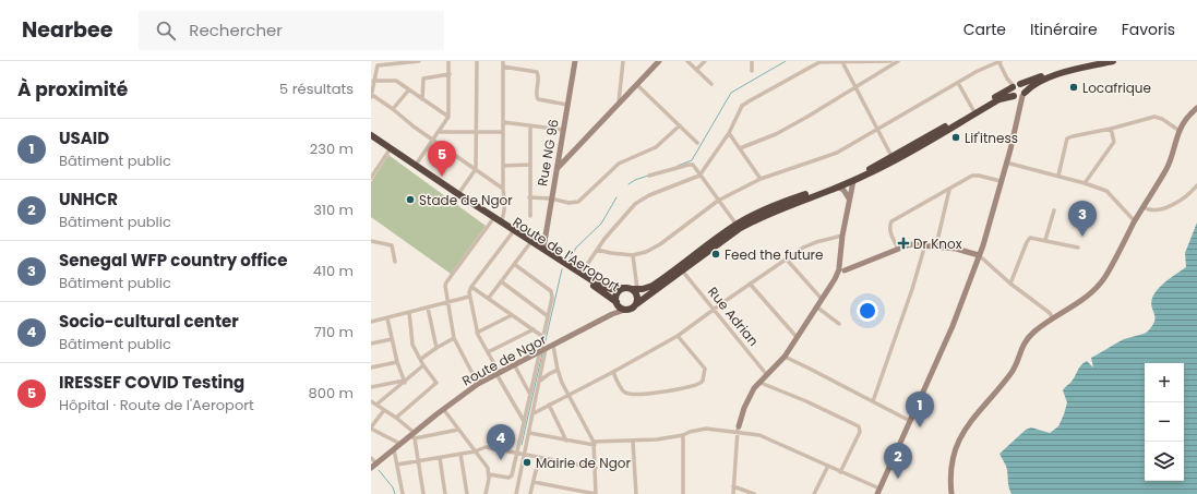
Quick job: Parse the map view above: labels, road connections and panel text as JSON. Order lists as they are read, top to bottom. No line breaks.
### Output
{"streets":{"highway":["Route de l'Aeroport"],"street":["Rue NG 96","Rue Adrian","Route de Ngor"]},"crossings":[["Rue NG 96","Route de l'Aeroport"],["Route de l'Aeroport","Route de Ngor"]],"places":{"other":["Locafrique","Lif'itness","Stade de Ngor","Feed the future","Mairie de Ngor"],"health":["Dr Knox"]},"page":{"header":"Nearbee","search":"Rechercher","nav":["Carte","Itinéraire","Favoris"],"heading":["À proximité","5 résultats"],"list":[{"mark":"1","name":"USAID","note":"Bâtiment public","value":"230 m"},{"mark":"2","name":"UNHCR","note":"Bâtiment public","value":"310 m"},{"mark":"3","name":"Senegal WFP country office","note":"Bâtiment public","value":"410 m"},{"mark":"4","name":"Socio-cultural center","note":"Bâtiment public","value":"710 m"},{"mark":"5","name":"IRESSEF COVID Testing","note":"Hôpital · Route de l'Aeroport","value":"800 m"}],"pins":["5","3","1","4","2"],"map_buttons":["+","−"]}}
